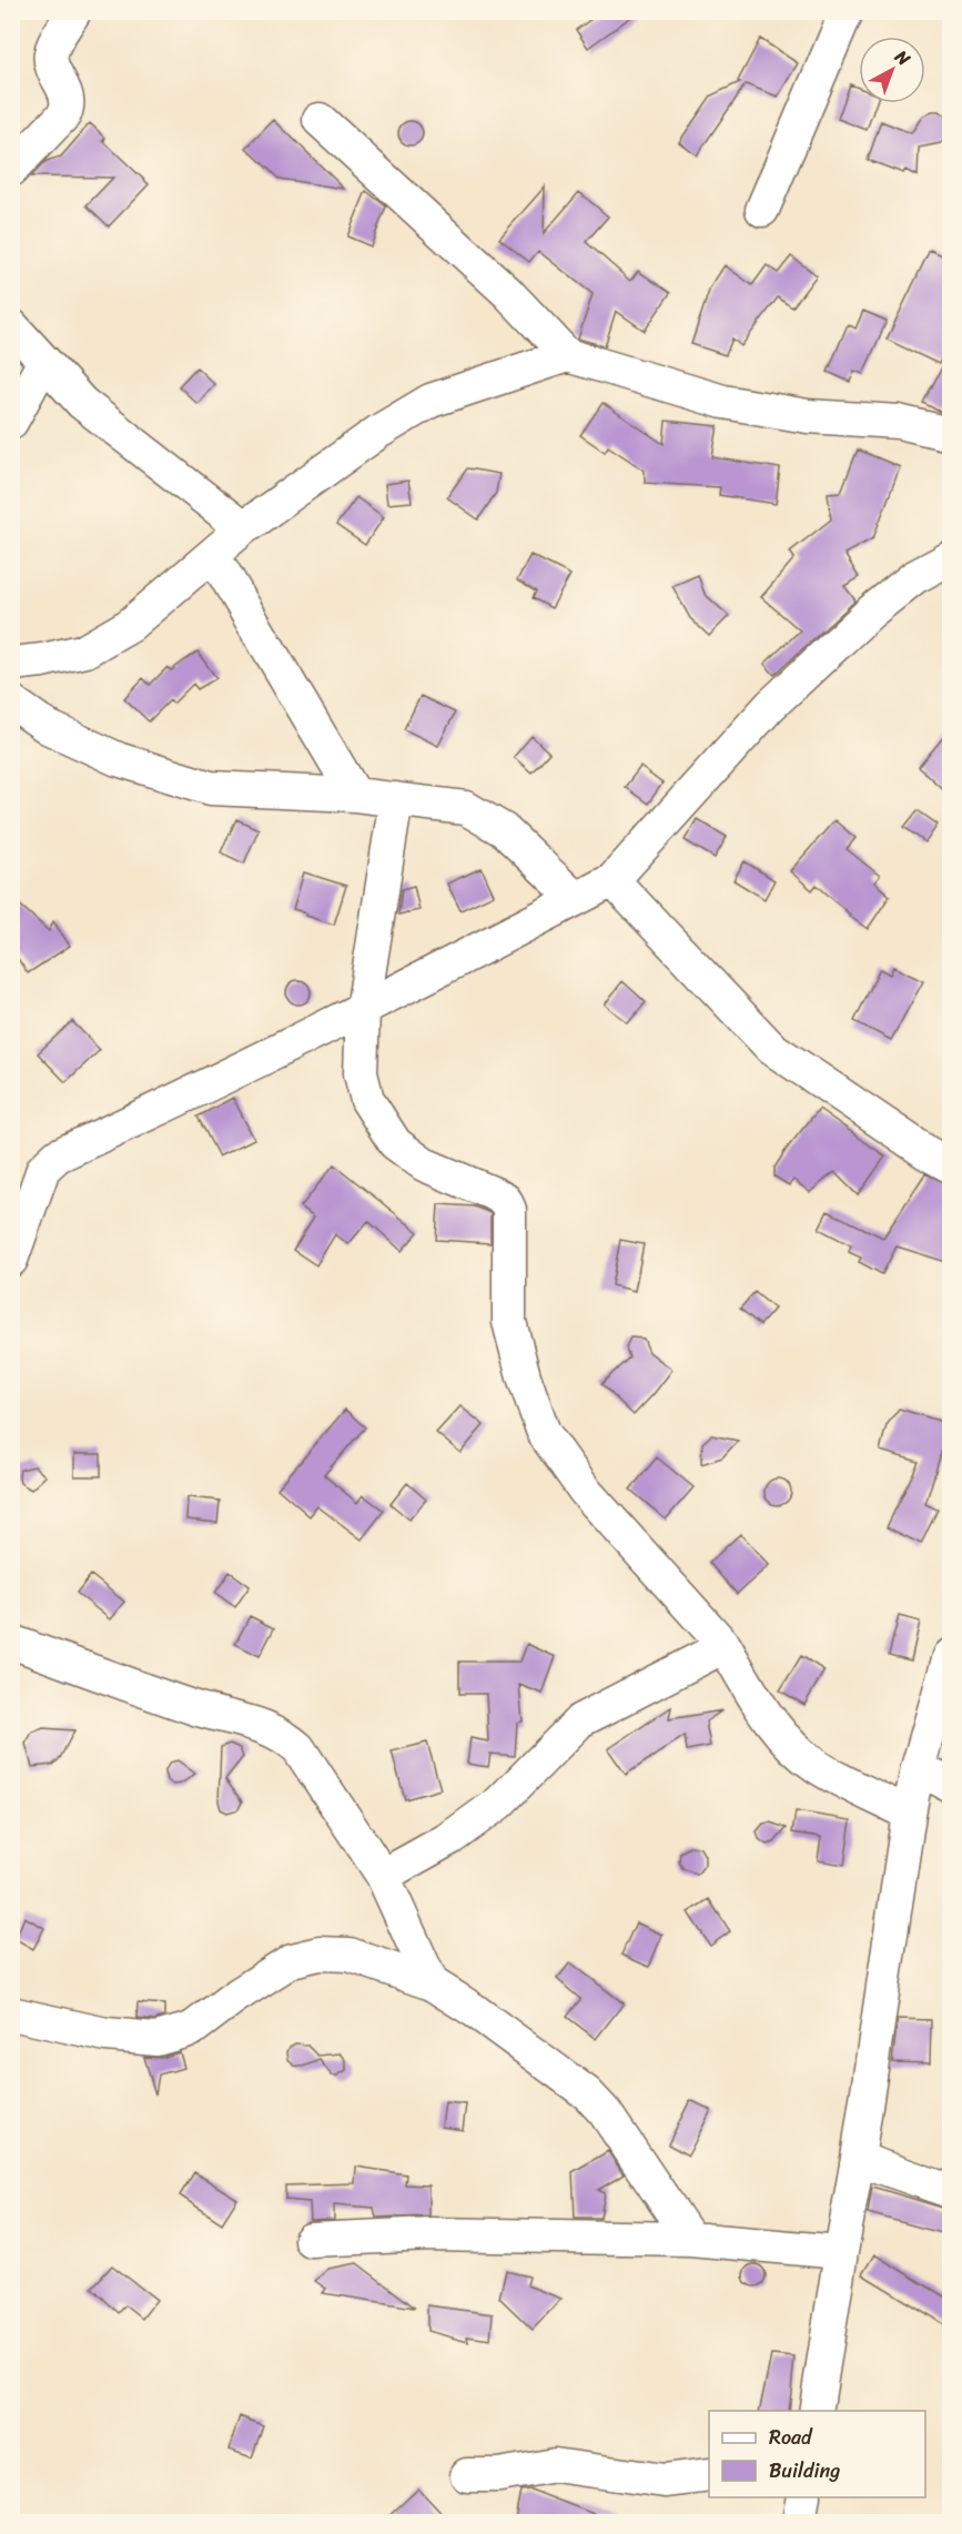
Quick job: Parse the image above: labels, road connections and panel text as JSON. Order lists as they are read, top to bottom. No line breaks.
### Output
{"legend":["Road","Building"],"north":"top right"}
